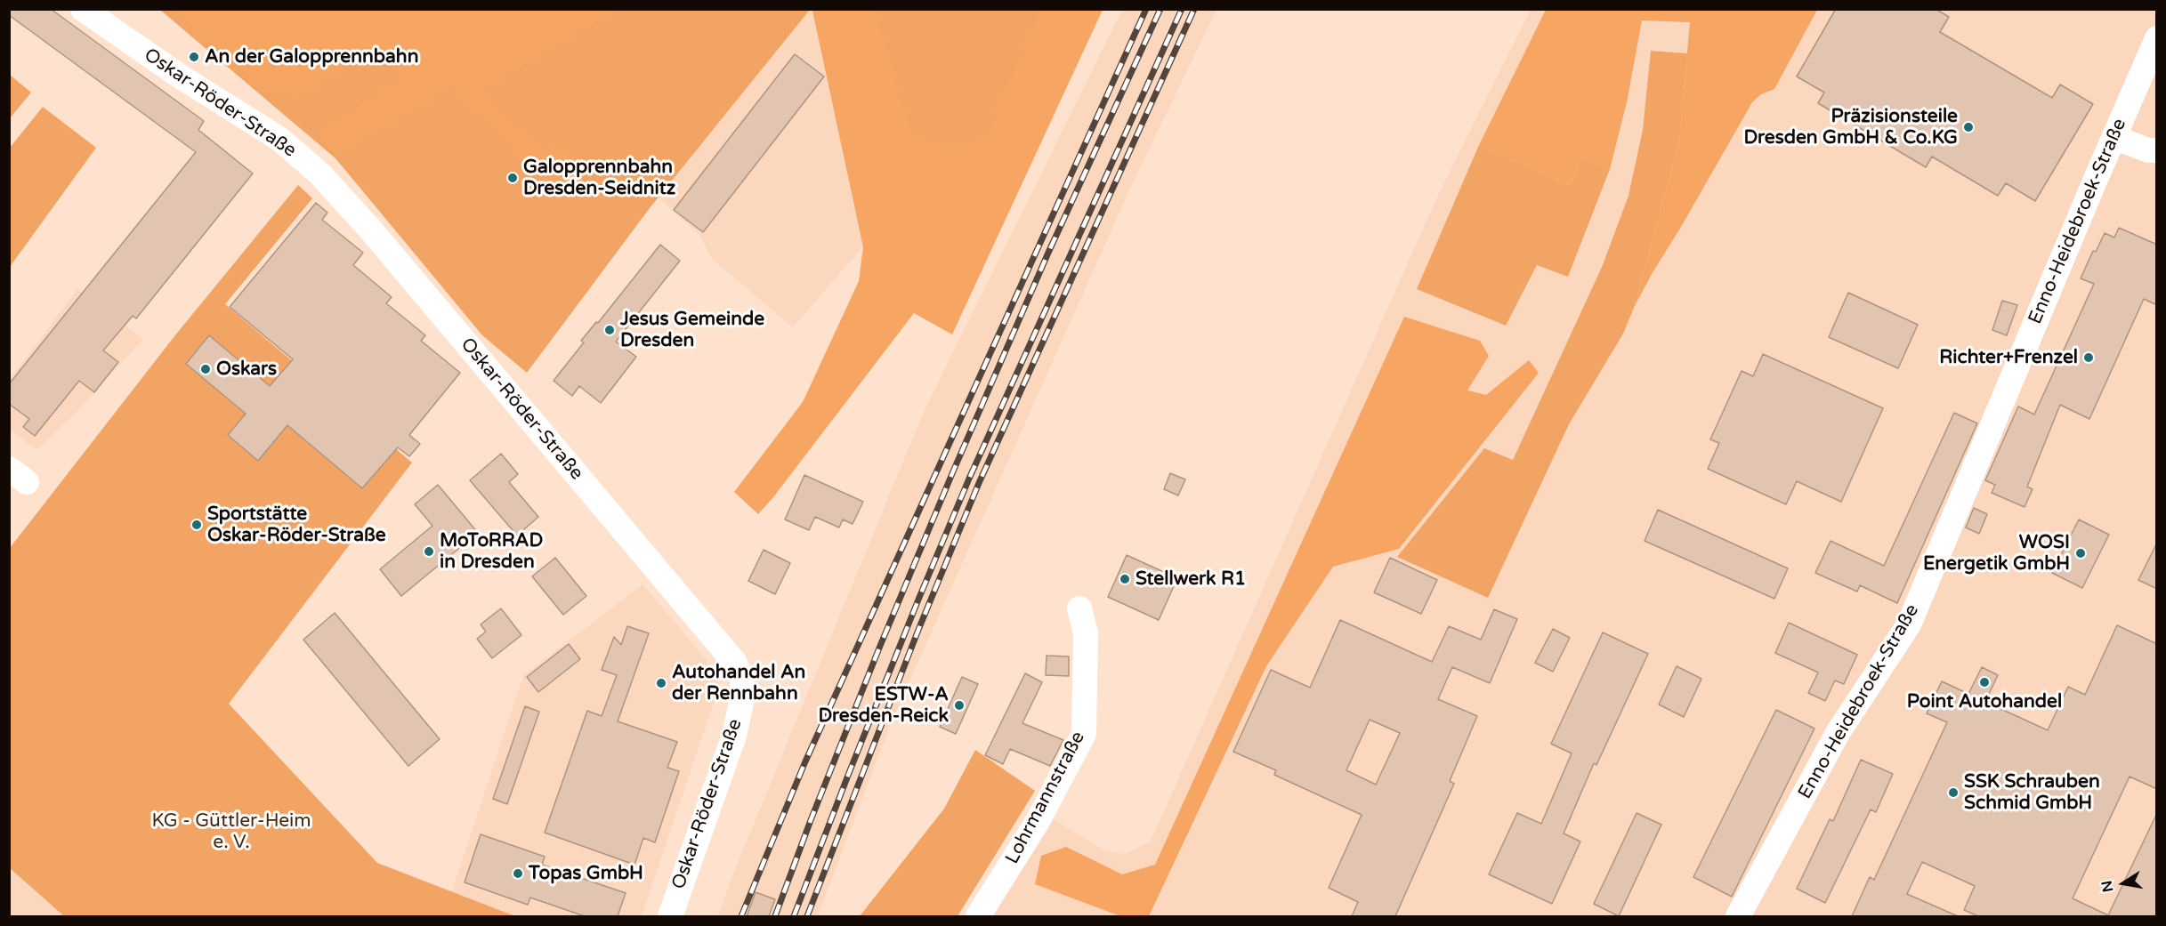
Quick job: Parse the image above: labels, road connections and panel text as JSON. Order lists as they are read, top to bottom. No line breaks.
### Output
{"streets":{"street":["Oskar-Röder-Straße","Enno-Heidebroek-Straße","Lohrmannstraße"]},"parks":["KG - Güttler-Heim e. V."],"places":["An der Galopprennbahn","Präzisionsteile Dresden GmbH & Co.KG","Galopprennbahn Dresden-Seidnitz","Jesus Gemeinde Dresden","Richter+Frenzel","Oskars","Sportstätte Oskar-Röder-Straße","MoToRRAD in Dresden","WOSI Energetik GmbH","Stellwerk R1","Point Autohandel","Autohandel An der Rennbahn","ESTW-A Dresden-Reick","SSK Schrauben Schmid GmbH","Topas GmbH"],"north":"left"}
